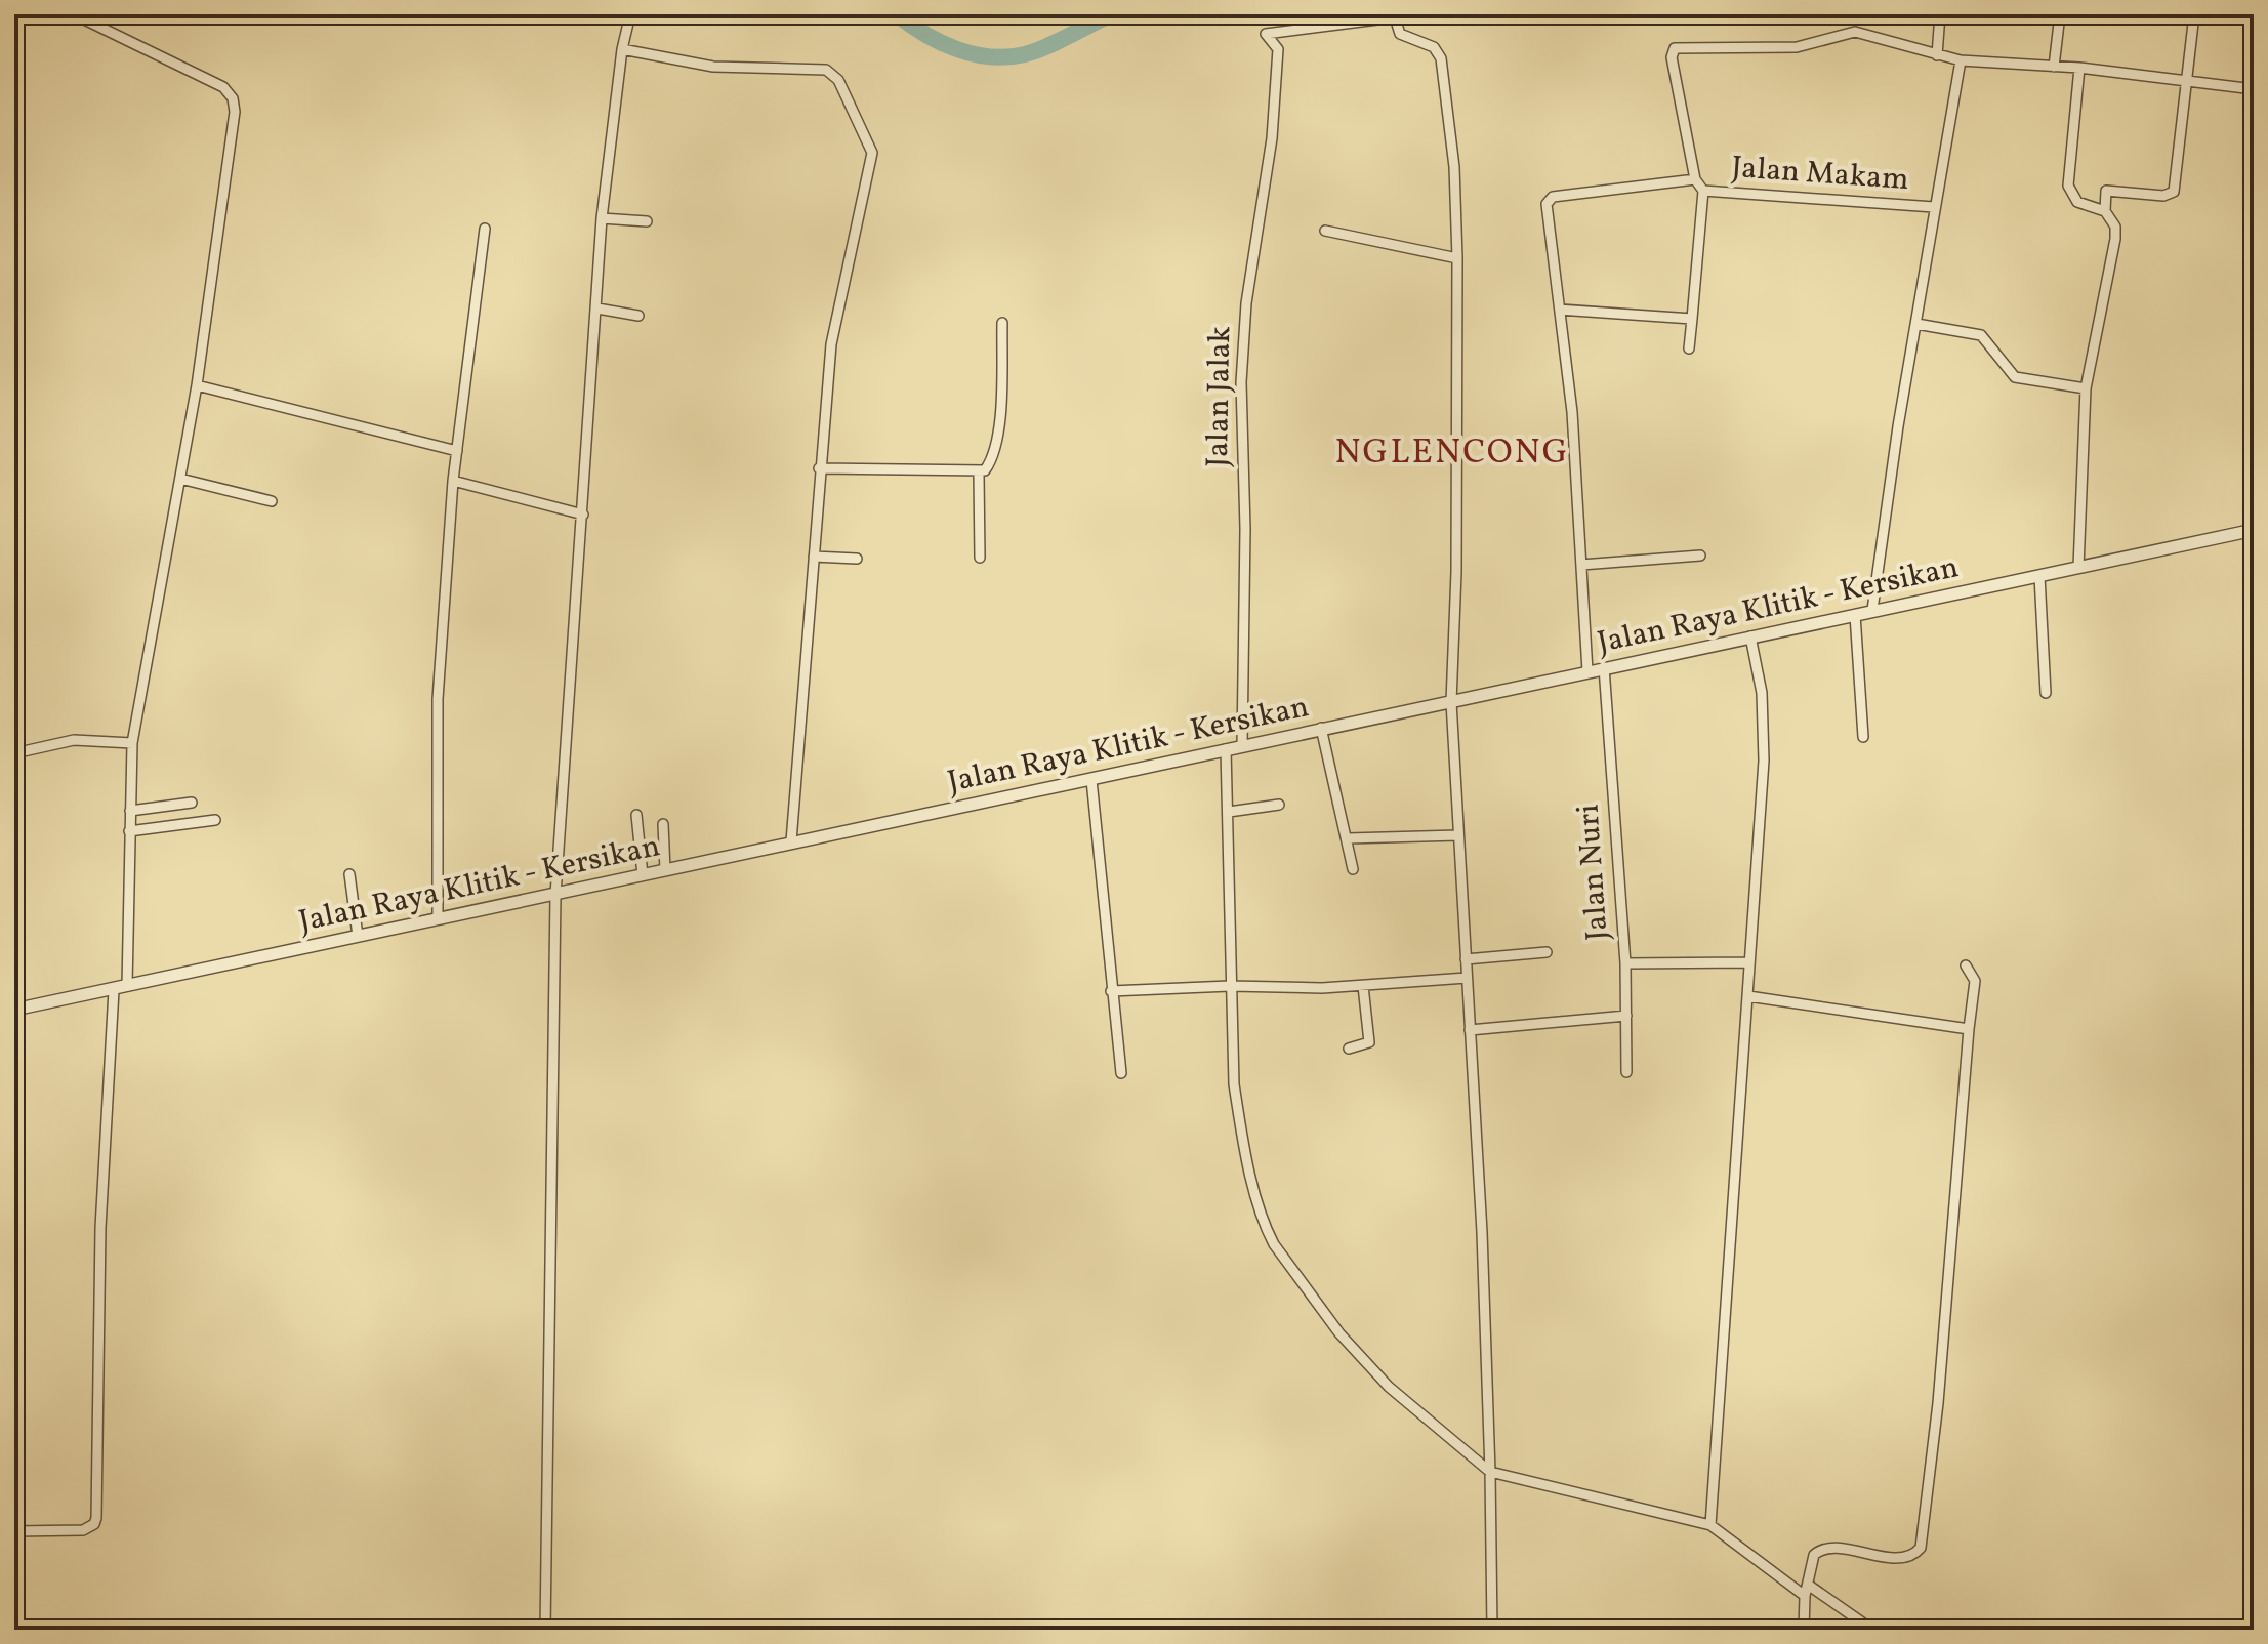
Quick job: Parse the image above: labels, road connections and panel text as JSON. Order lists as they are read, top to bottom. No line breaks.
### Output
{"streets":{"street":["Jalan Makam","Jalan Jalak","Jalan Raya Klitik - Kersikan","Jalan Nuri"]},"crossings":[["Jalan Jalak","Jalan Raya Klitik - Kersikan"],["Jalan Raya Klitik - Kersikan","Jalan Nuri"]],"districts":["NGLENCONG"]}
